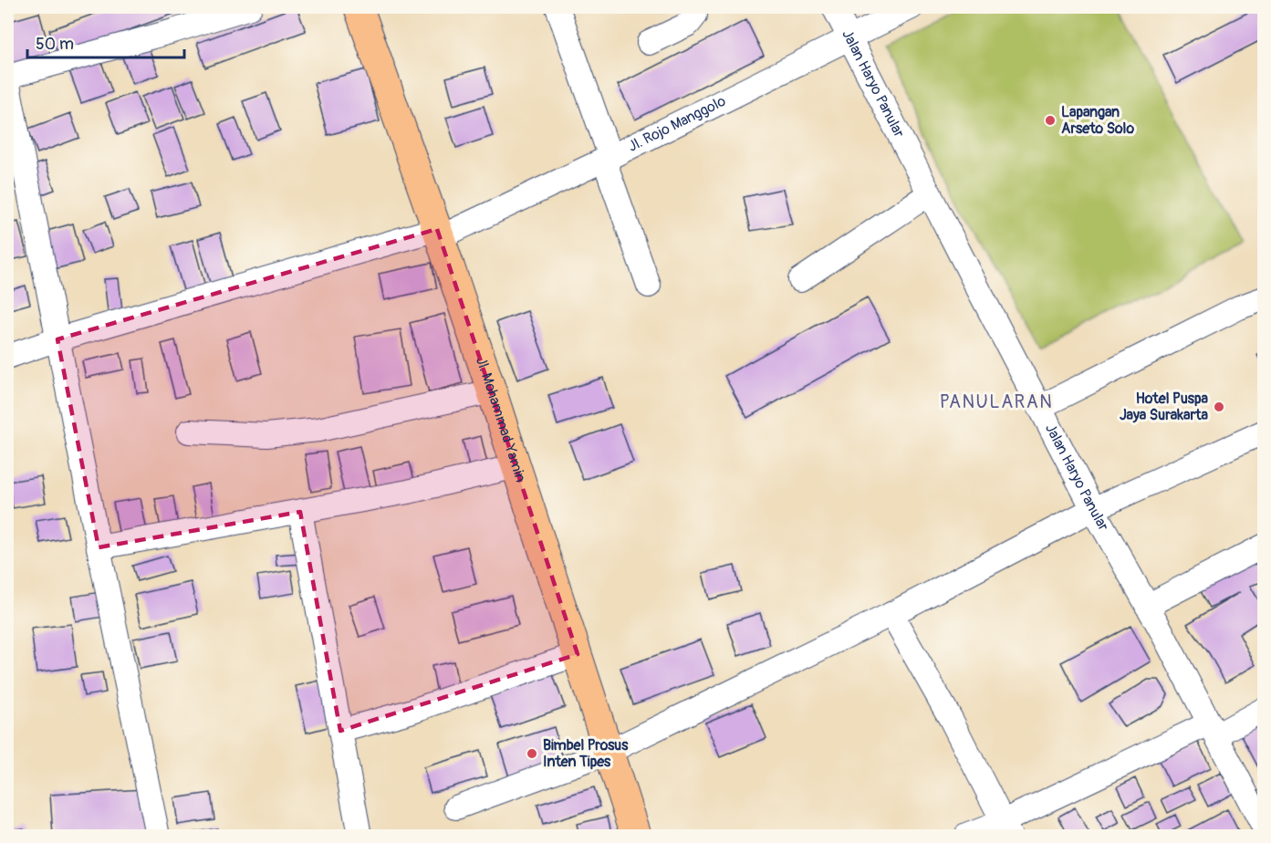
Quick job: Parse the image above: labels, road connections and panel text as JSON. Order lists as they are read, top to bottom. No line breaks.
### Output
{"streets":{"main road":["Jl. Mohammad Yamin"],"street":["Jalan Haryo Panular","Jl. Rojo Manggolo"]},"crossings":[["Jalan Haryo Panular","Jl. Rojo Manggolo"],["Jl. Rojo Manggolo","Jl. Mohammad Yamin"]],"districts":["PANULARAN"],"places":["Lapangan Arseto Solo","Hotel Puspa Jaya Surakarta","Bimbel Prosus Inten Tipes"],"scale_bar":"50 m"}
